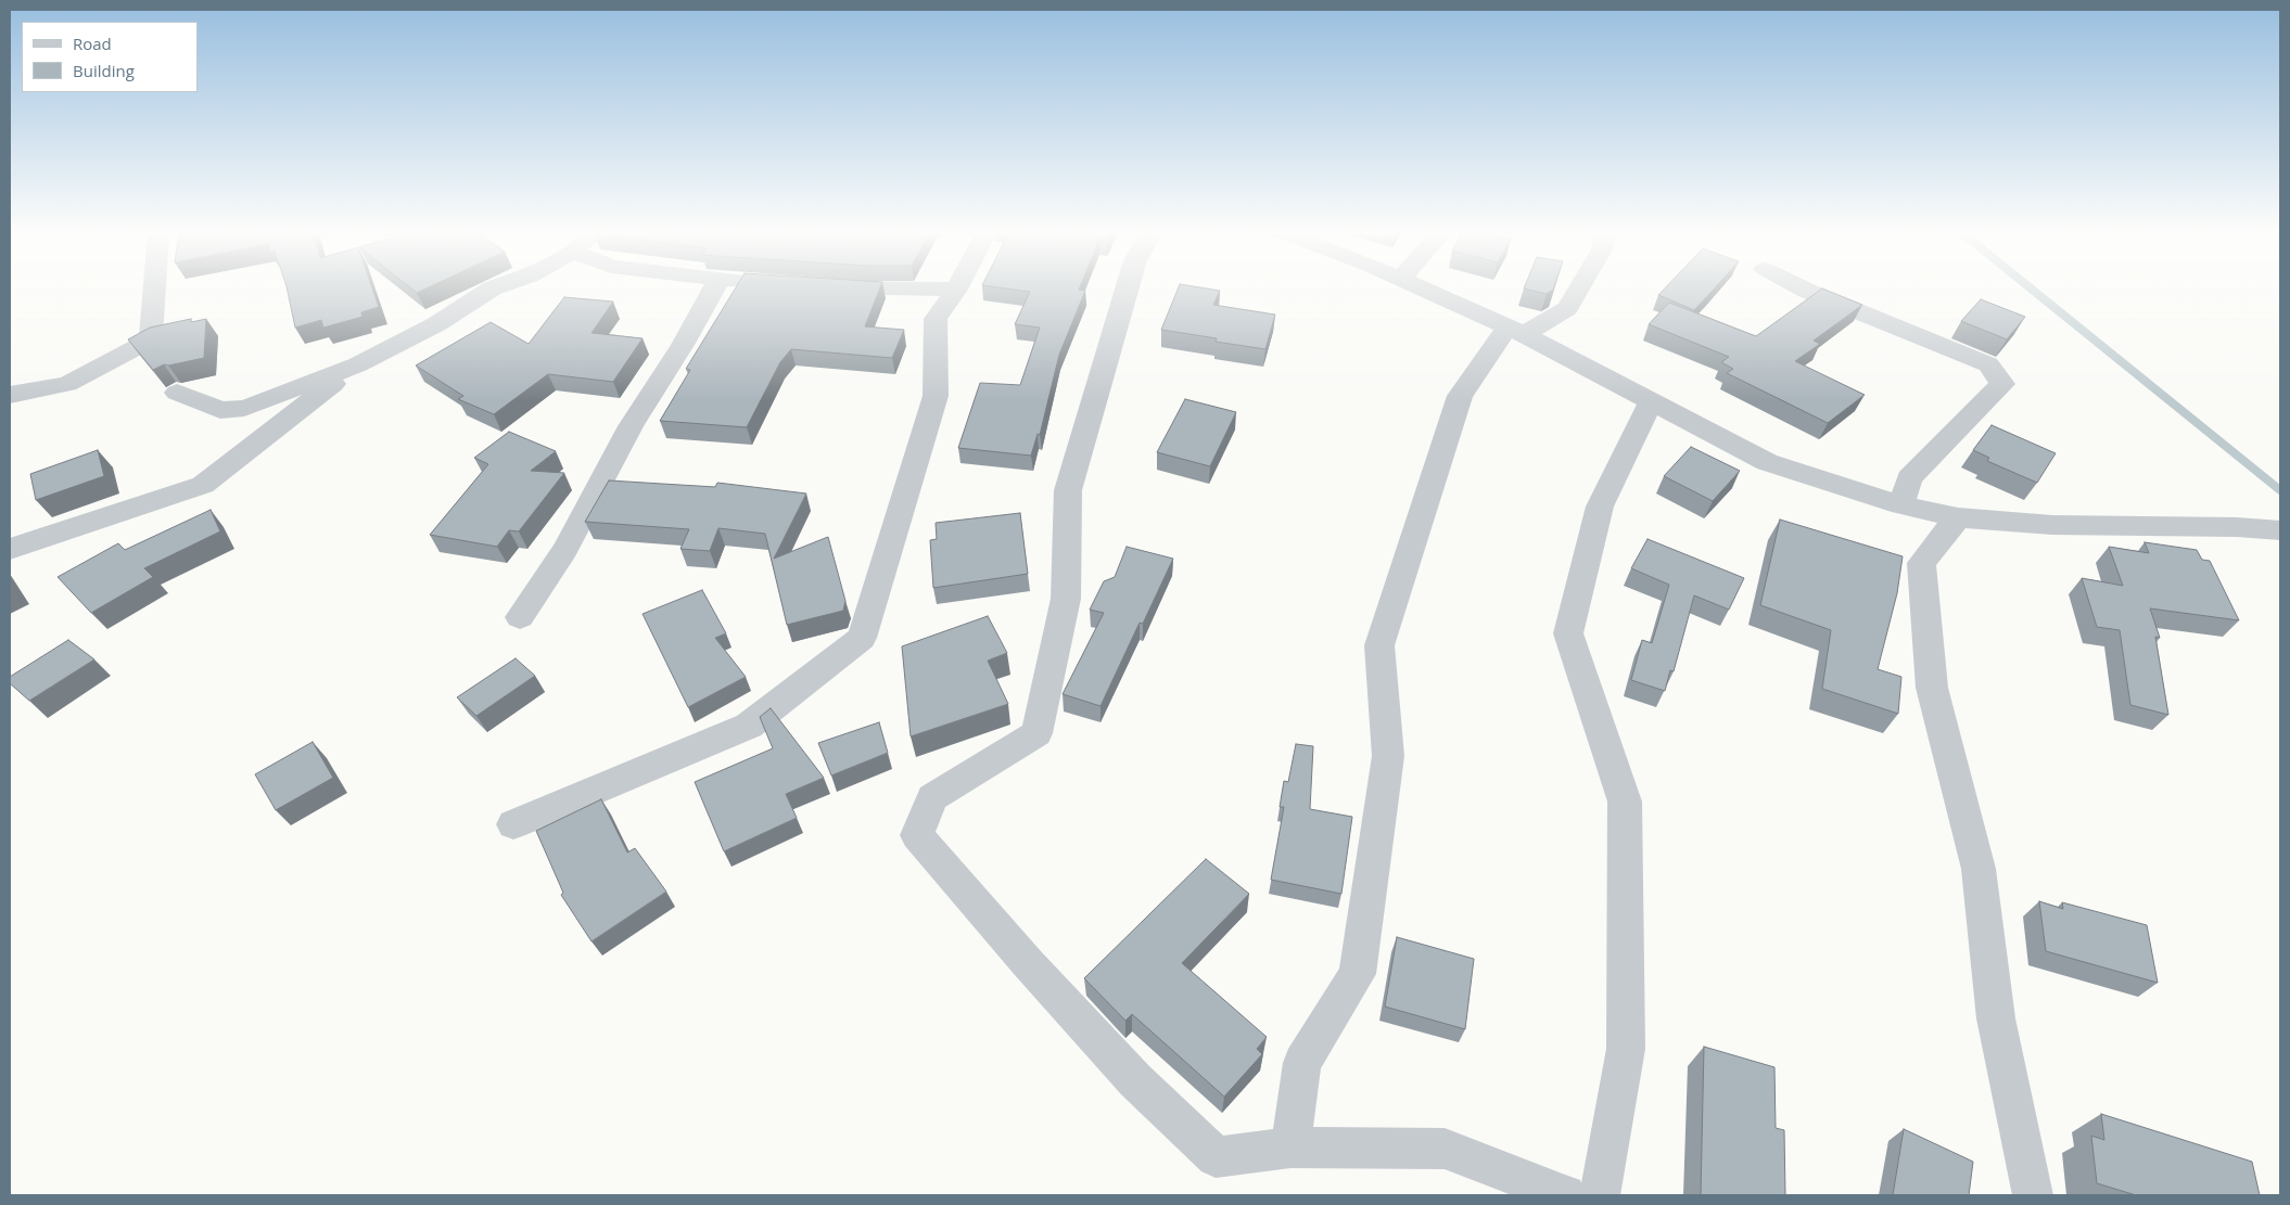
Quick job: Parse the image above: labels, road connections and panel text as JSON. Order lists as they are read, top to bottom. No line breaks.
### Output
{"legend":["Road","Building"]}
